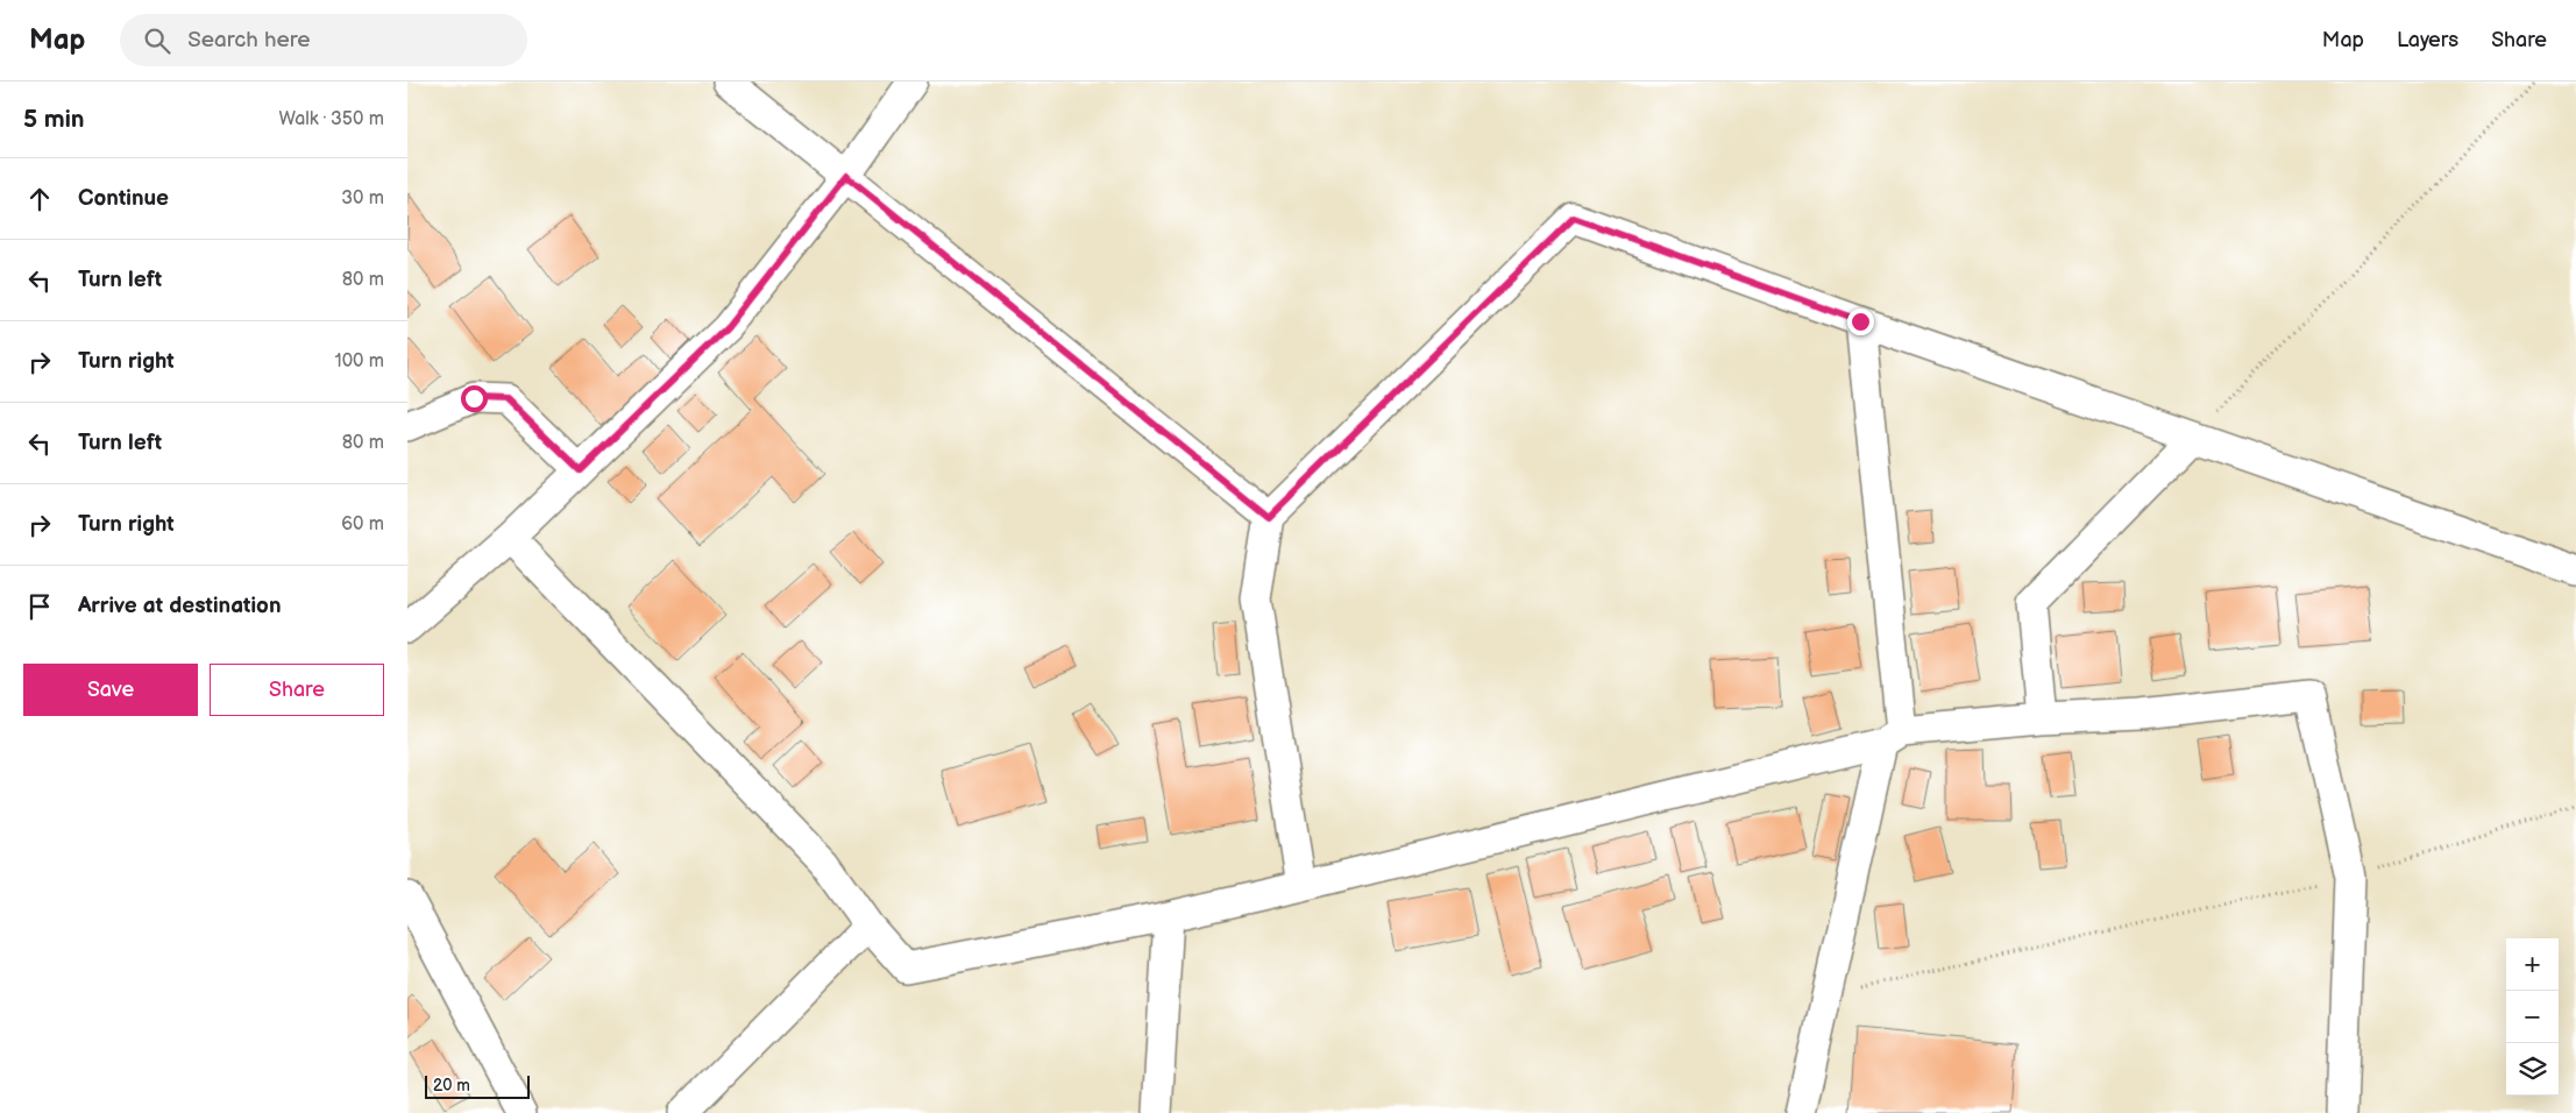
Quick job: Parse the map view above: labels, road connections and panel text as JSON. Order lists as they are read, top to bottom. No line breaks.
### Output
{"scale_bar":"20 m","page":{"header":"Map","search":"Search here","nav":["Map","Layers","Share"],"heading":["5 min","Walk · 350 m"],"list":[["Continue","30 m"],["Turn left","80 m"],["Turn right","100 m"],["Turn left","80 m"],["Turn right","60 m"],"Arrive at destination"],"buttons":["Save","Share"],"map_buttons":["+","−"],"scale":"20 m"}}
